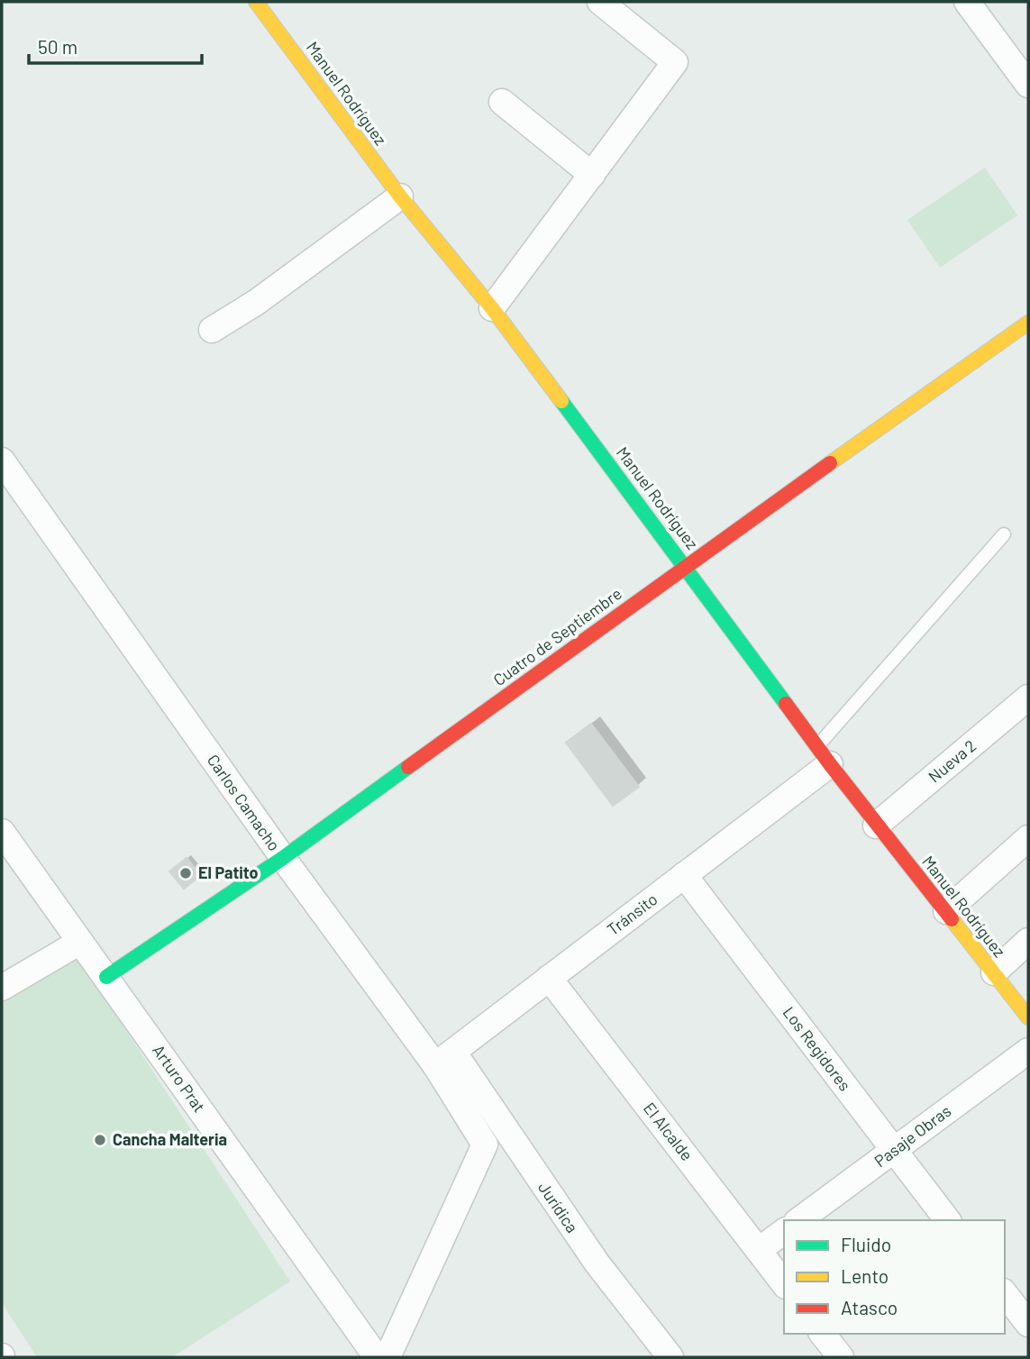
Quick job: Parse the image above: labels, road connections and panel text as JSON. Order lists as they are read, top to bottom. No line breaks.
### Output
{"streets":{"street":["Manuel Rodríguez","Cuatro de Septiembre","Nueva 2","Carlos Camacho","Tránsito","Los Regidores","Arturo Prat","El Alcalde","Pasaje Obras","Jurídica"]},"crossings":[["Manuel Rodríguez","Cuatro de Septiembre"],["Manuel Rodríguez","Nueva 2"],["Manuel Rodríguez","Tránsito"],["Cuatro de Septiembre","Carlos Camacho"],["Cuatro de Septiembre","Arturo Prat"],["Carlos Camacho","Tránsito"],["Carlos Camacho","Jurídica"],["Tránsito","Los Regidores"],["Tránsito","El Alcalde"],["Tránsito","Jurídica"],["Los Regidores","Pasaje Obras"]],"places":["El Patito","Cancha Malteria"],"legend":["Fluido","Lento","Atasco"],"scale_bar":"50 m"}
